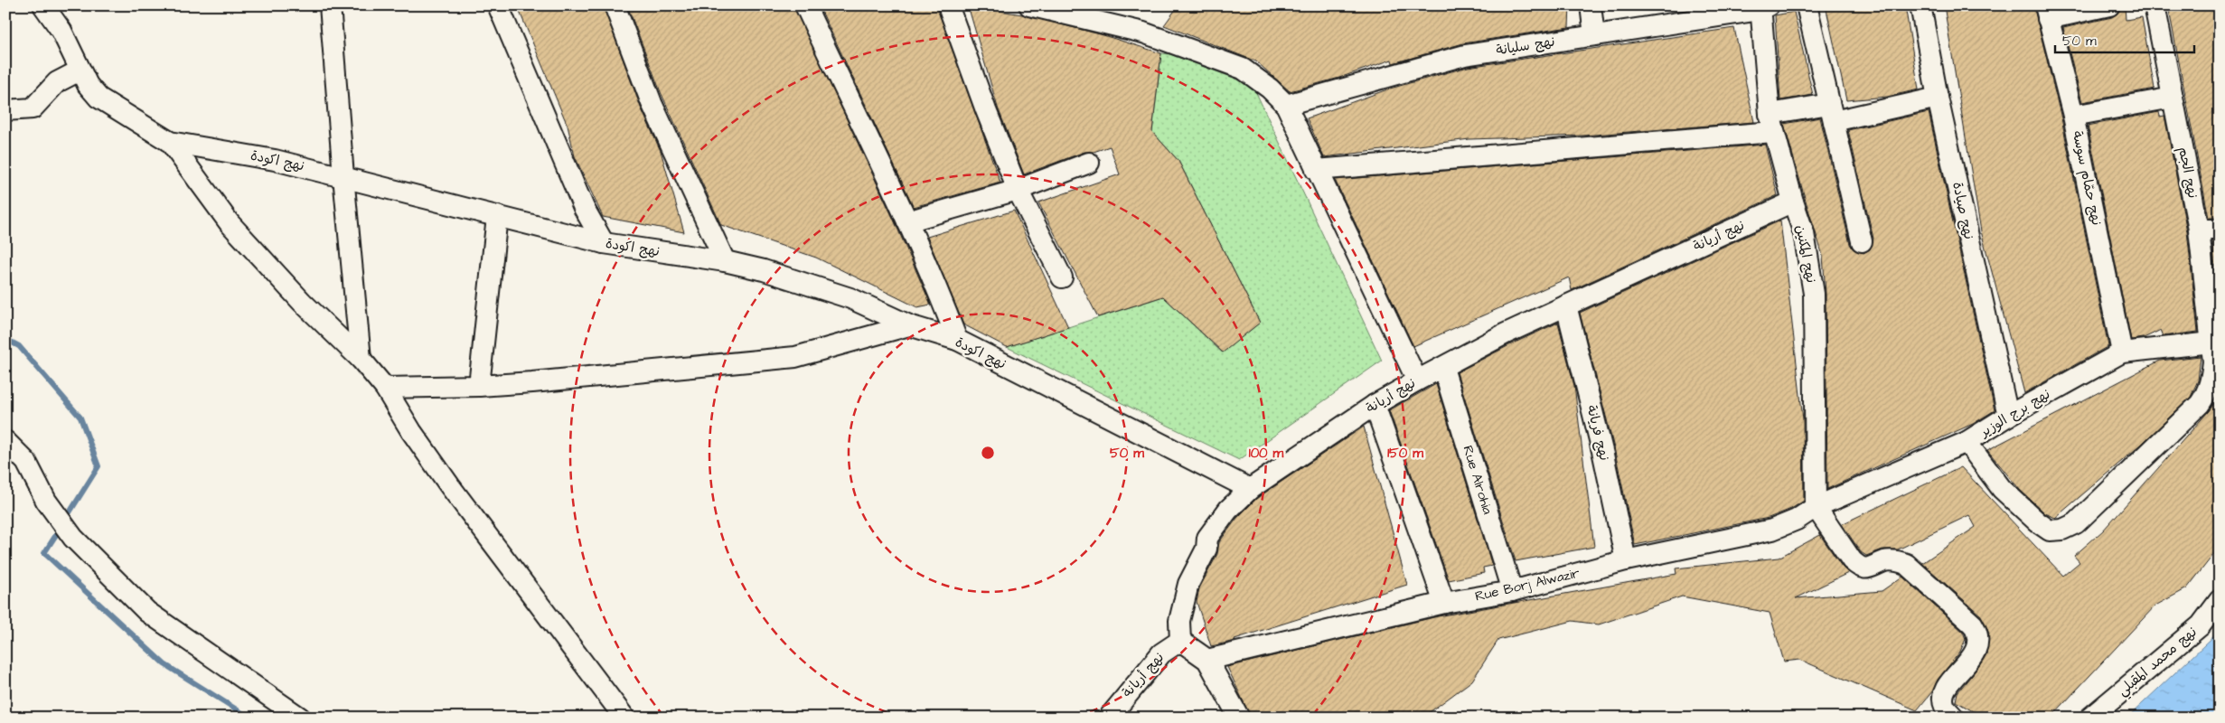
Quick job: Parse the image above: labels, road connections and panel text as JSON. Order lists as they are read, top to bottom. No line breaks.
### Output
{"streets":{"street":["نهج سليانة","نهج اكودة","نهج الجم","نهج حمّام سوسة","نهج صيادة","نهج أريانة","نهج المكنين","نهج برج الوزير","نهج فريانة","Rue Alrohia","Rue Borj Alwazir","نهج محمد المقبلي"]},"crossings":[["نهج سليانة","نهج المكنين"],["نهج اكودة","نهج أريانة"],["نهج الجم","نهج برج الوزير"],["نهج حمّام سوسة","نهج برج الوزير"],["نهج صيادة","نهج برج الوزير"],["نهج أريانة","نهج المكنين"],["نهج أريانة","نهج فريانة"],["نهج أريانة","Rue Alrohia"],["نهج المكنين","نهج برج الوزير"],["نهج المكنين","Rue Borj Alwazir"],["نهج برج الوزير","Rue Borj Alwazir"],["نهج فريانة","Rue Borj Alwazir"],["Rue Alrohia","Rue Borj Alwazir"]],"scale_bar":"50 m","rings":["50 m","100 m","150 m"]}
